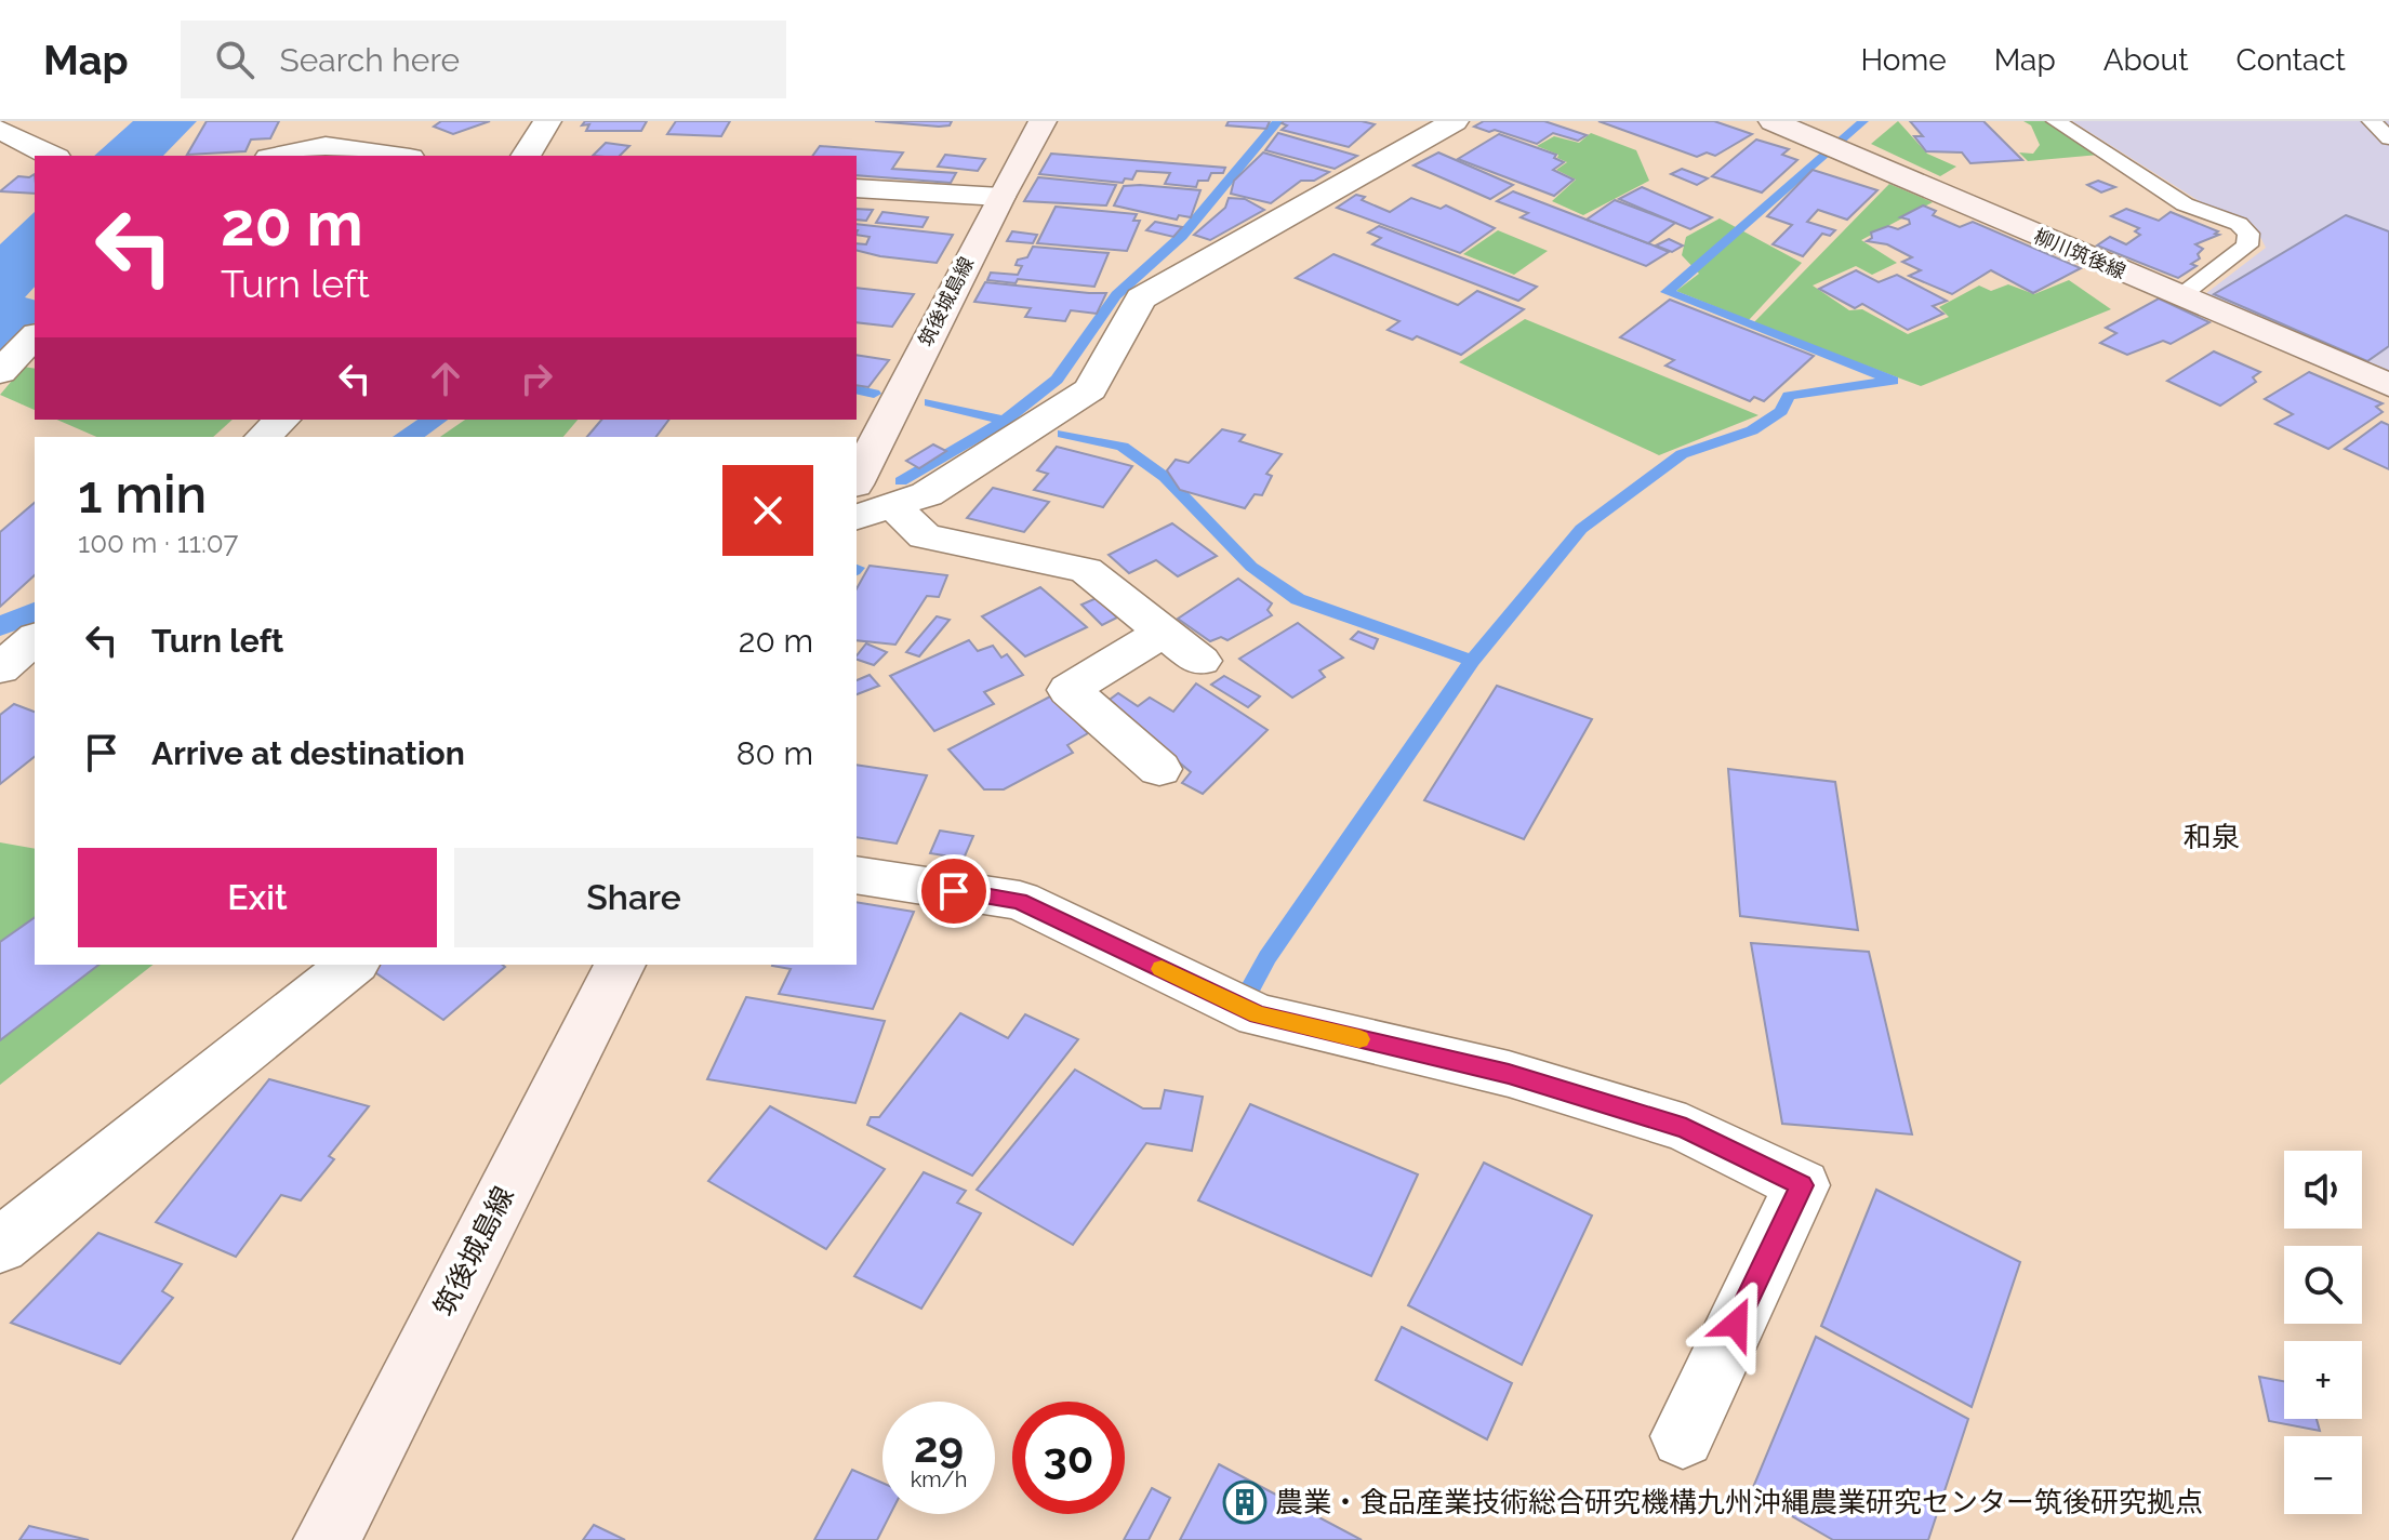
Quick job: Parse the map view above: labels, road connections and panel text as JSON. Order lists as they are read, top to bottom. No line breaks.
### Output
{"streets":{"main road":["柳川筑後線","筑後城島線"]},"districts":["和泉"],"places":{"building":["農業・食品産業技術総合研究機構九州沖縄農業研究センター筑後研究拠点"]},"page":{"header":"Map","search":"Search here","nav":["Home","Map","About","Contact"],"turn":["20 m","Turn left"],"heading":["1 min","100 m · 11:07"],"list":[{"name":"Turn left","value":"20 m"},{"name":"Arrive at destination","value":"80 m"}],"buttons":["Exit","Share"],"map_buttons":["+","−"],"speed":"29 km/h","limit":"30"}}
